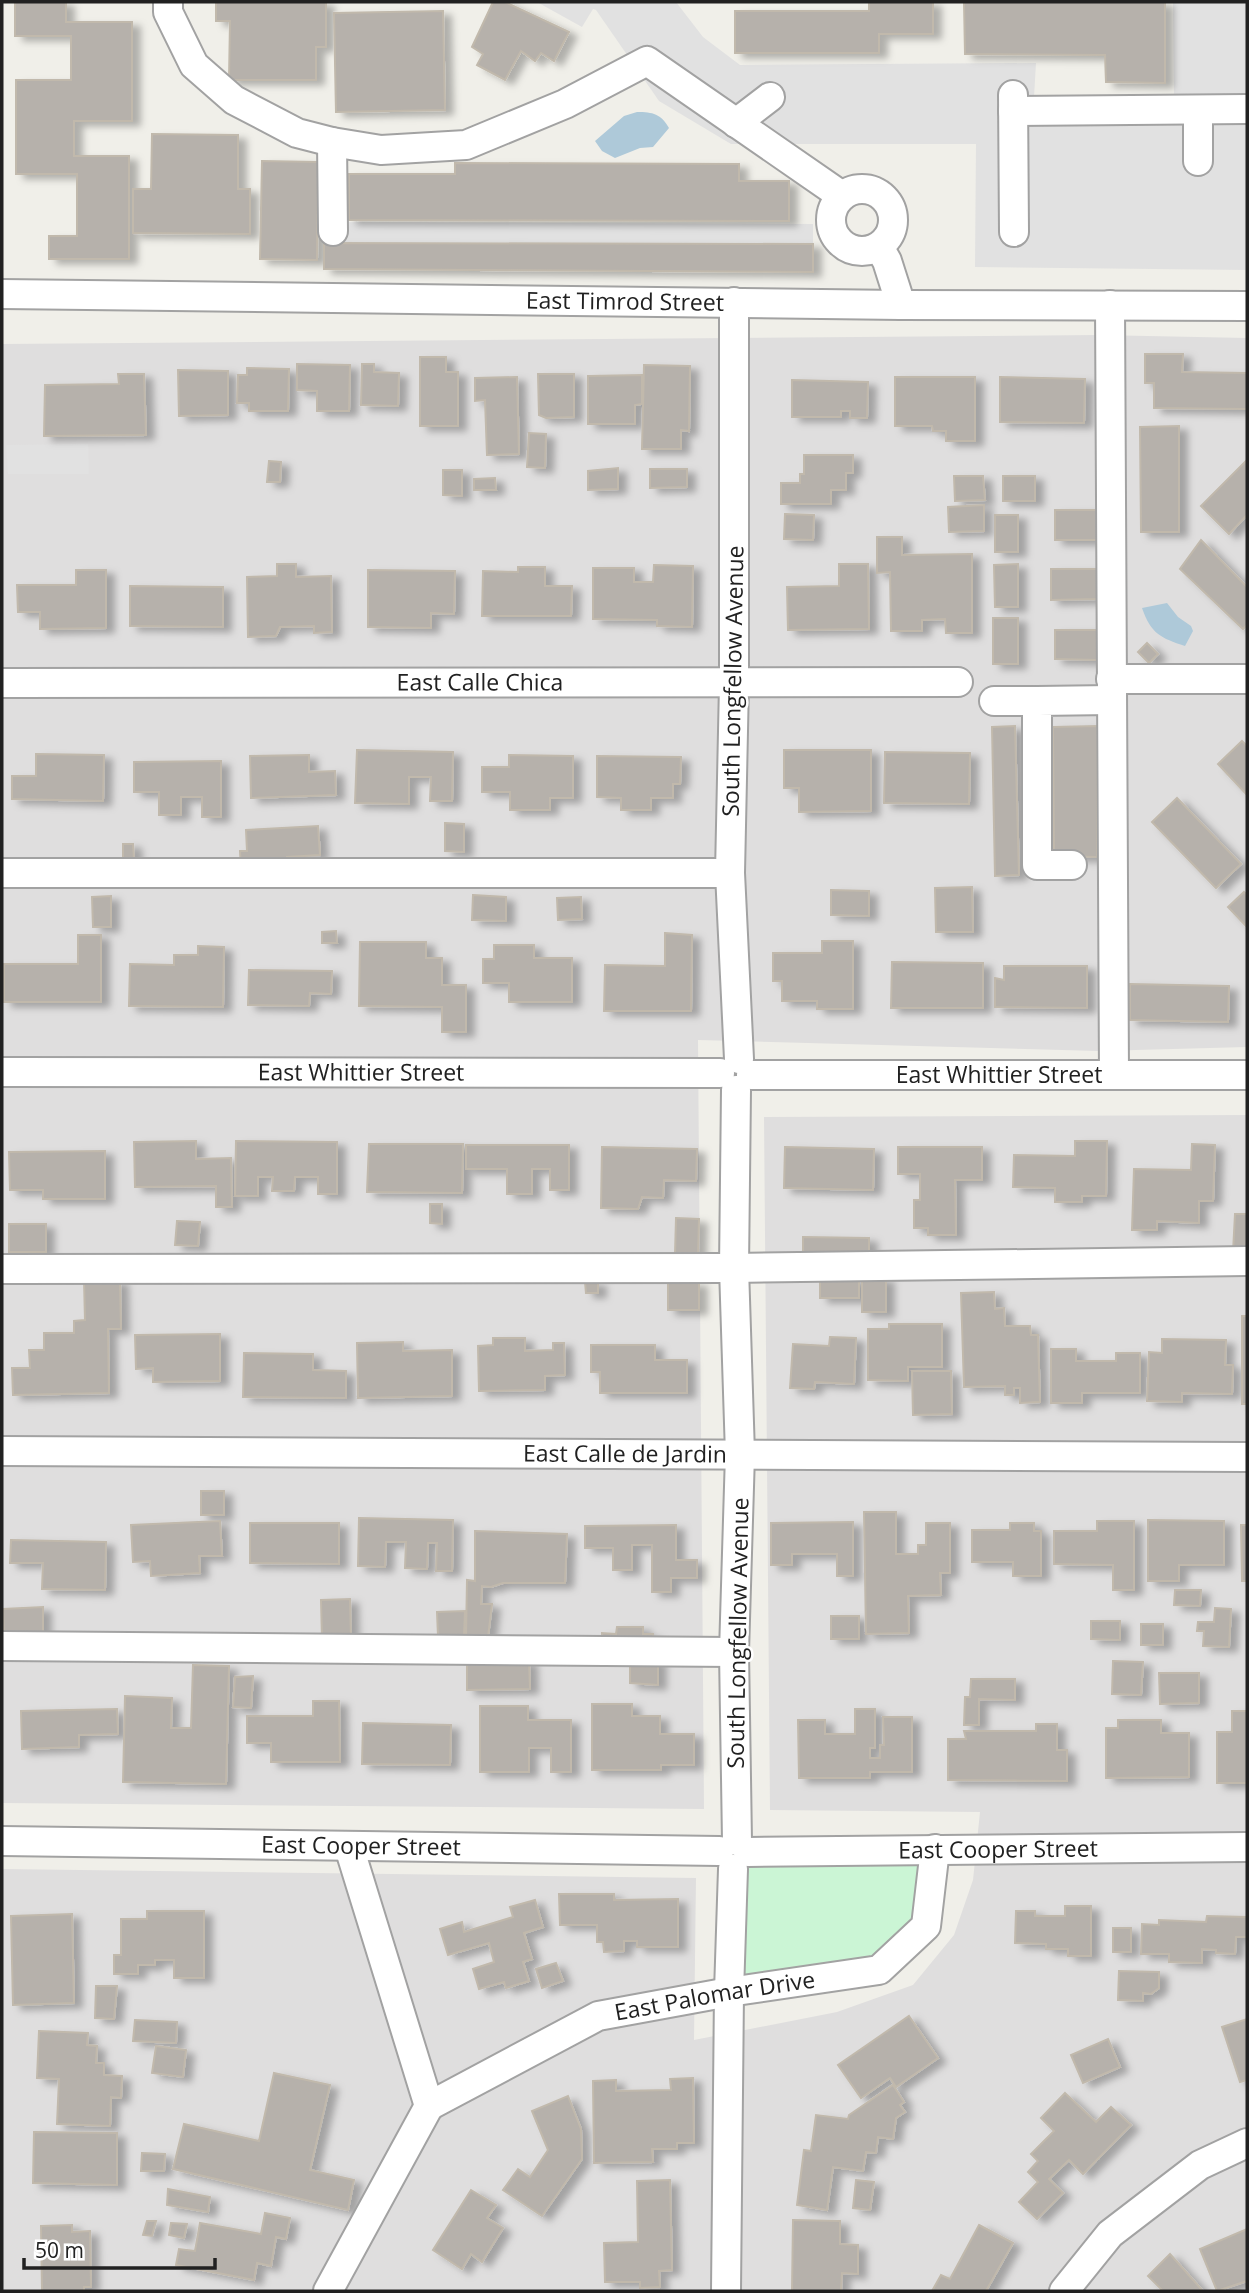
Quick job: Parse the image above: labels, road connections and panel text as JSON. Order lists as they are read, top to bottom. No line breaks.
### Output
{"streets":{"street":["East Timrod Street","South Longfellow Avenue","East Calle Chica","East Whittier Street","East Calle de Jardin","East Cooper Street","East Palomar Drive"]},"crossings":[["East Timrod Street","South Longfellow Avenue"],["South Longfellow Avenue","East Calle Chica"],["South Longfellow Avenue","East Whittier Street"],["South Longfellow Avenue","East Calle de Jardin"],["South Longfellow Avenue","East Cooper Street"],["South Longfellow Avenue","East Palomar Drive"],["East Cooper Street","East Palomar Drive"]],"scale_bar":"50 m"}
